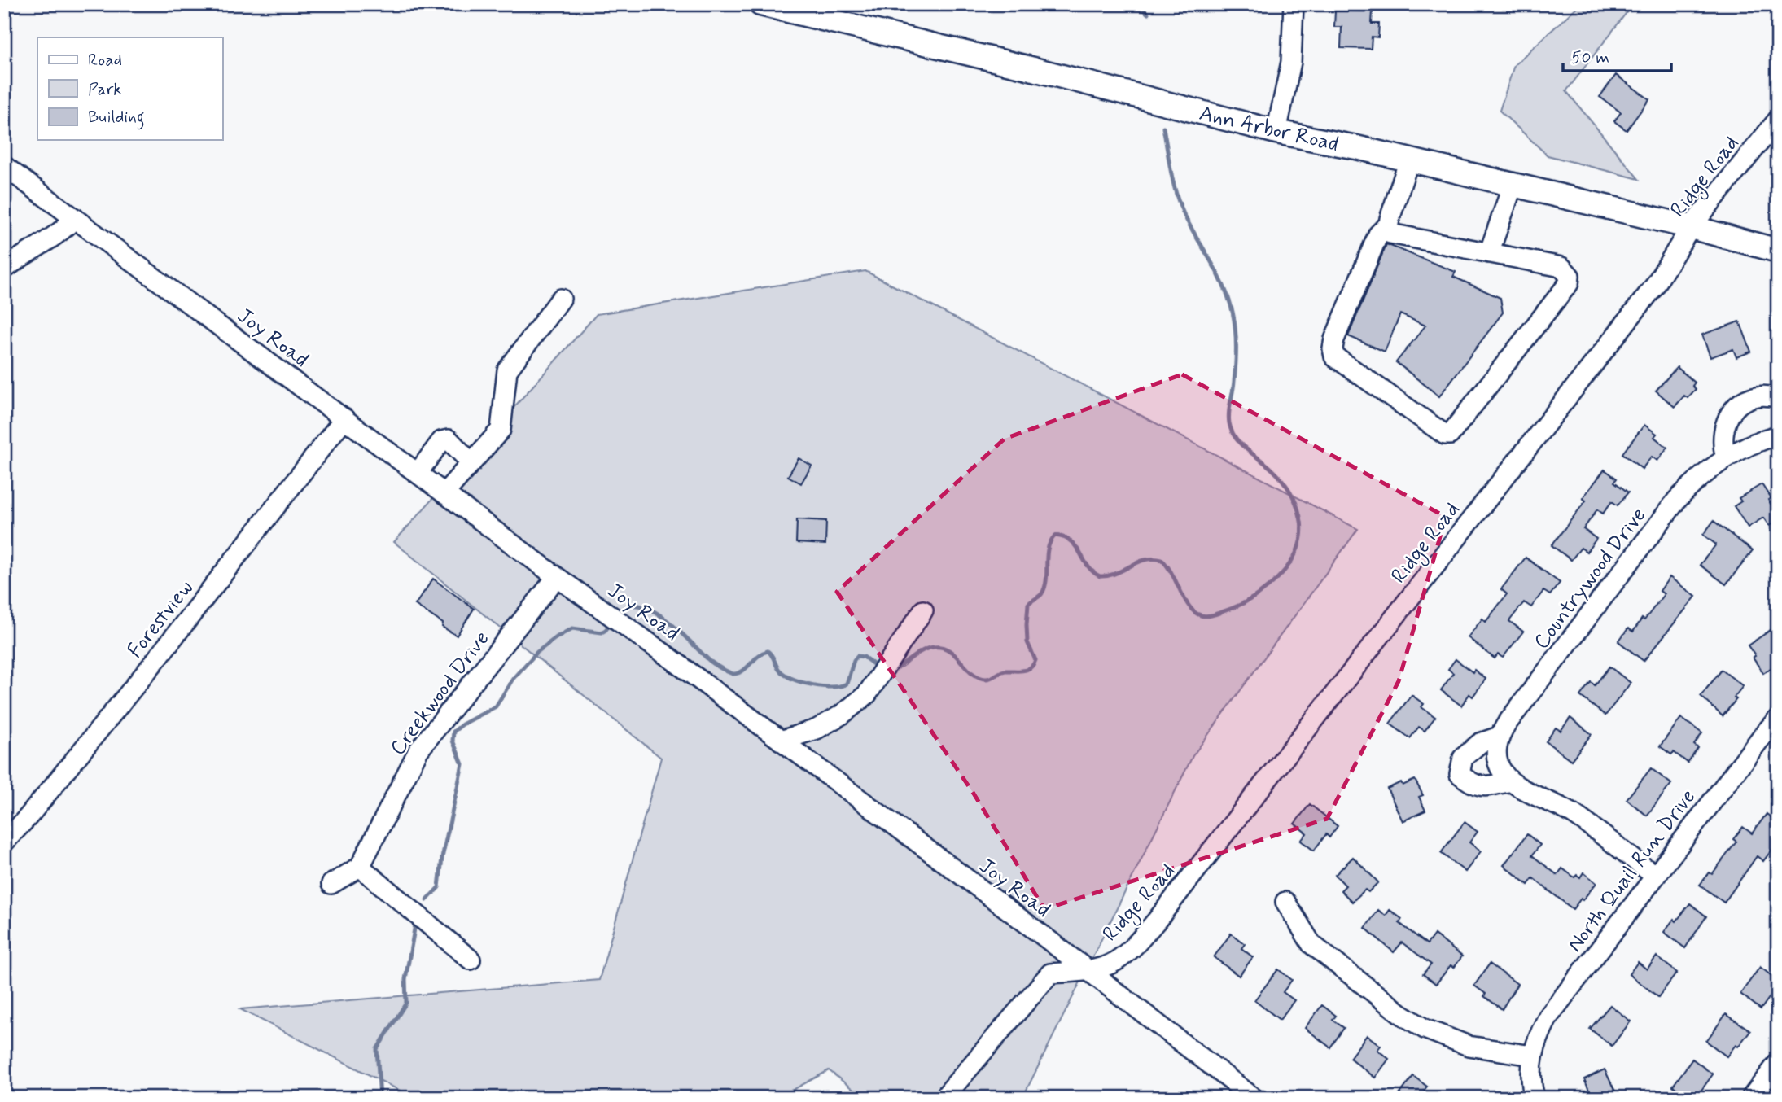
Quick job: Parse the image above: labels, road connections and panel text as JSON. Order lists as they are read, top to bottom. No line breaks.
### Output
{"streets":{"main road":["Ann Arbor Road"],"street":["Ridge Road","Joy Road","Countrywood Drive","Forestview","Creekwood Drive","North Quail Run Drive"]},"crossings":[["Ann Arbor Road","Ridge Road"],["Ridge Road","Joy Road"],["Joy Road","Forestview"],["Joy Road","Creekwood Drive"]],"legend":["Road","Park","Building"],"scale_bar":"50 m"}
